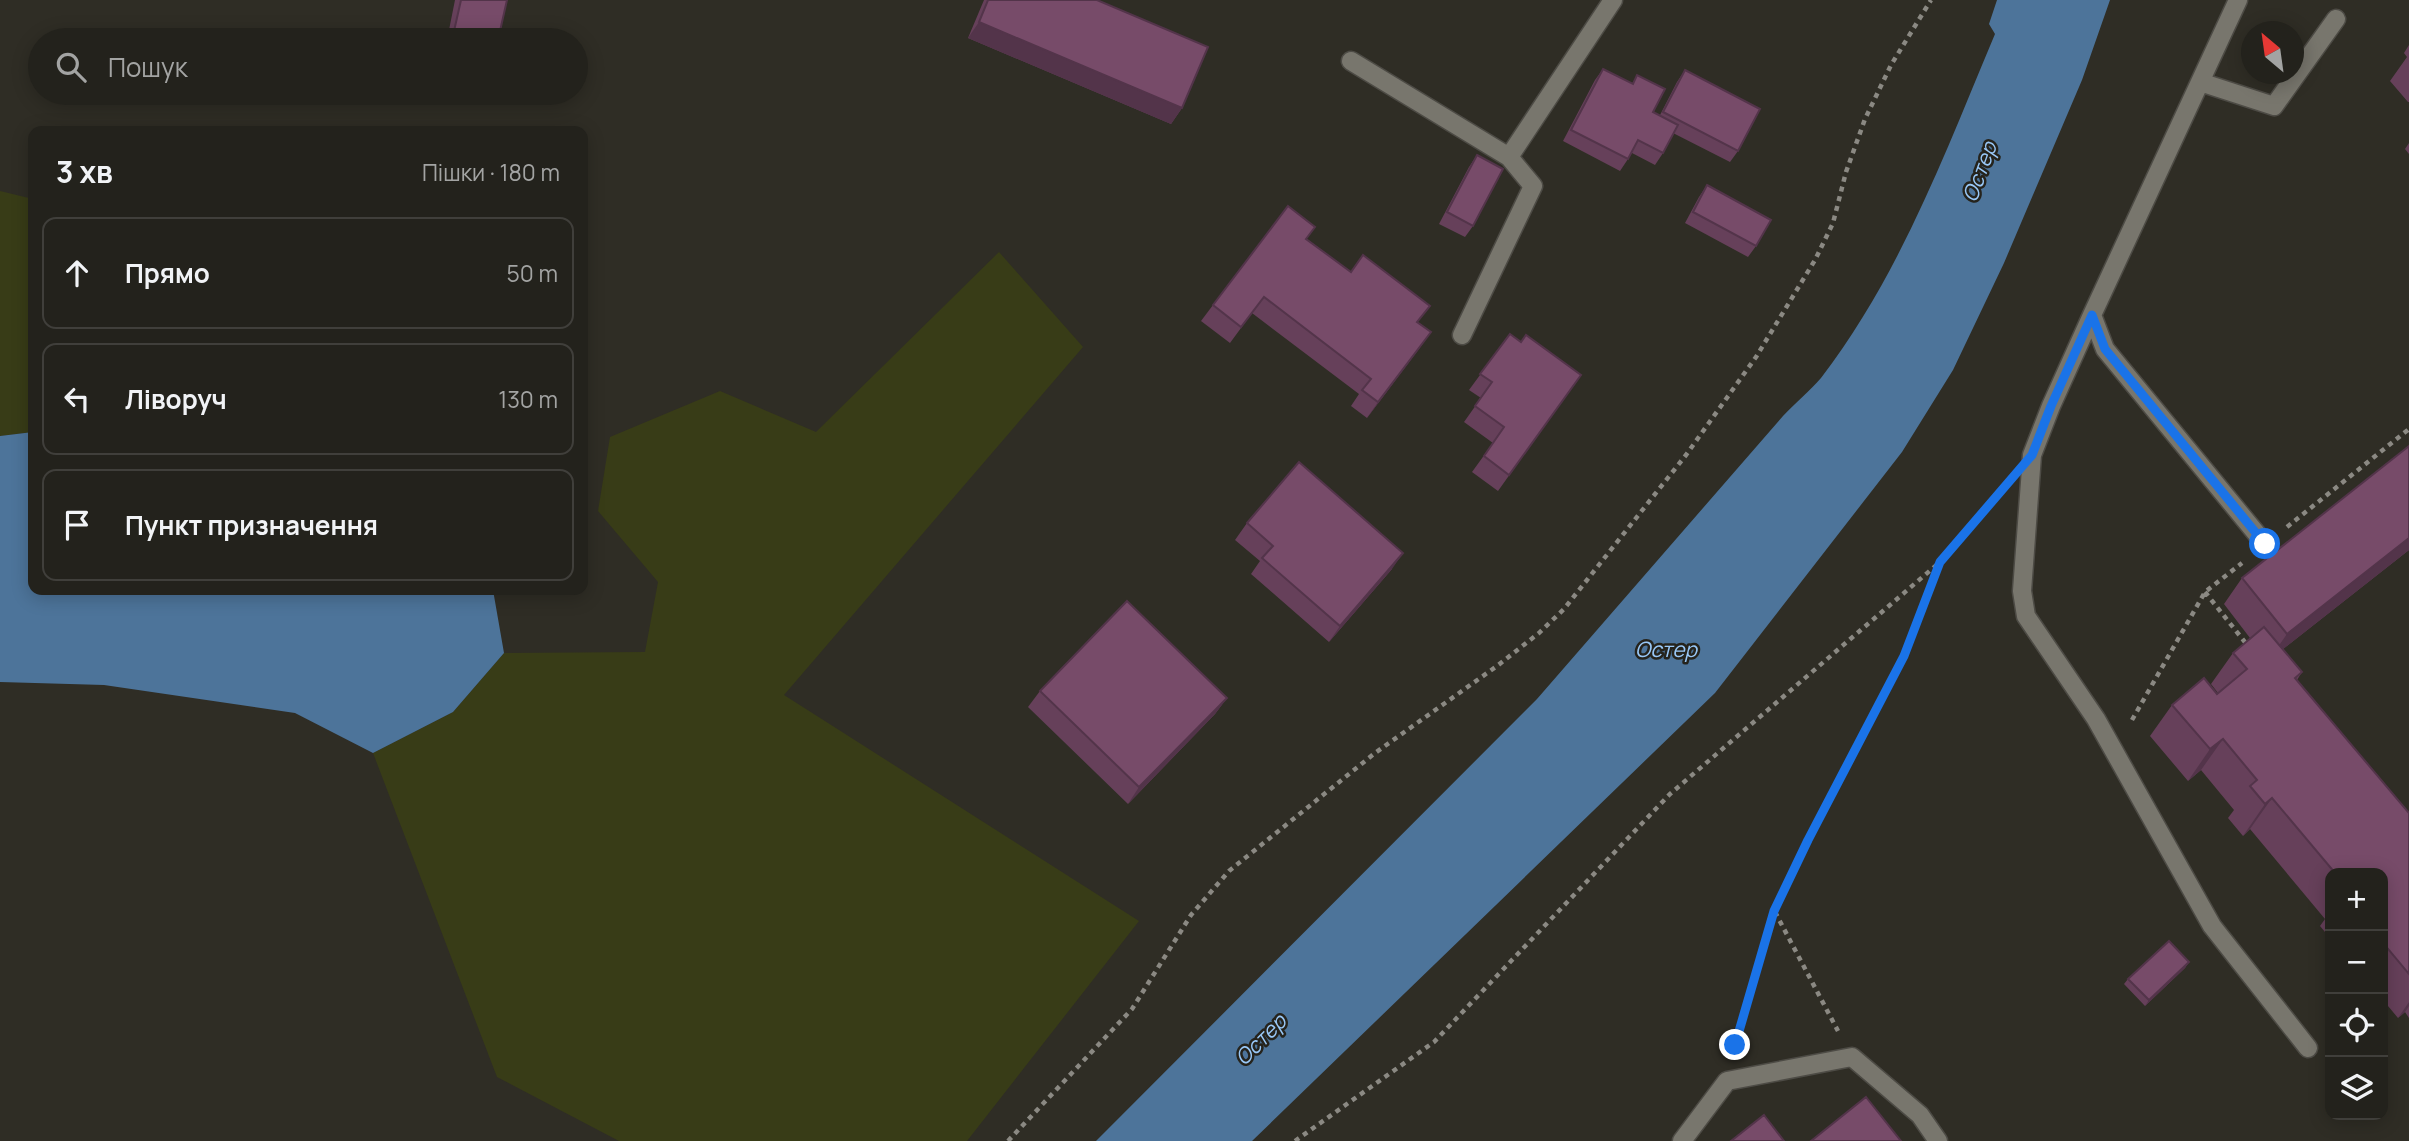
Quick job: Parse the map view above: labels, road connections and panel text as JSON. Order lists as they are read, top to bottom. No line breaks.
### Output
{"water":["Остер"],"north":"top left","page":{"search":"Пошук","heading":["3 хв","Пішки · 180 m"],"list":[["Прямо","50 m"],["Ліворуч","130 m"],"Пункт призначення"],"map_buttons":["+","−"]}}
